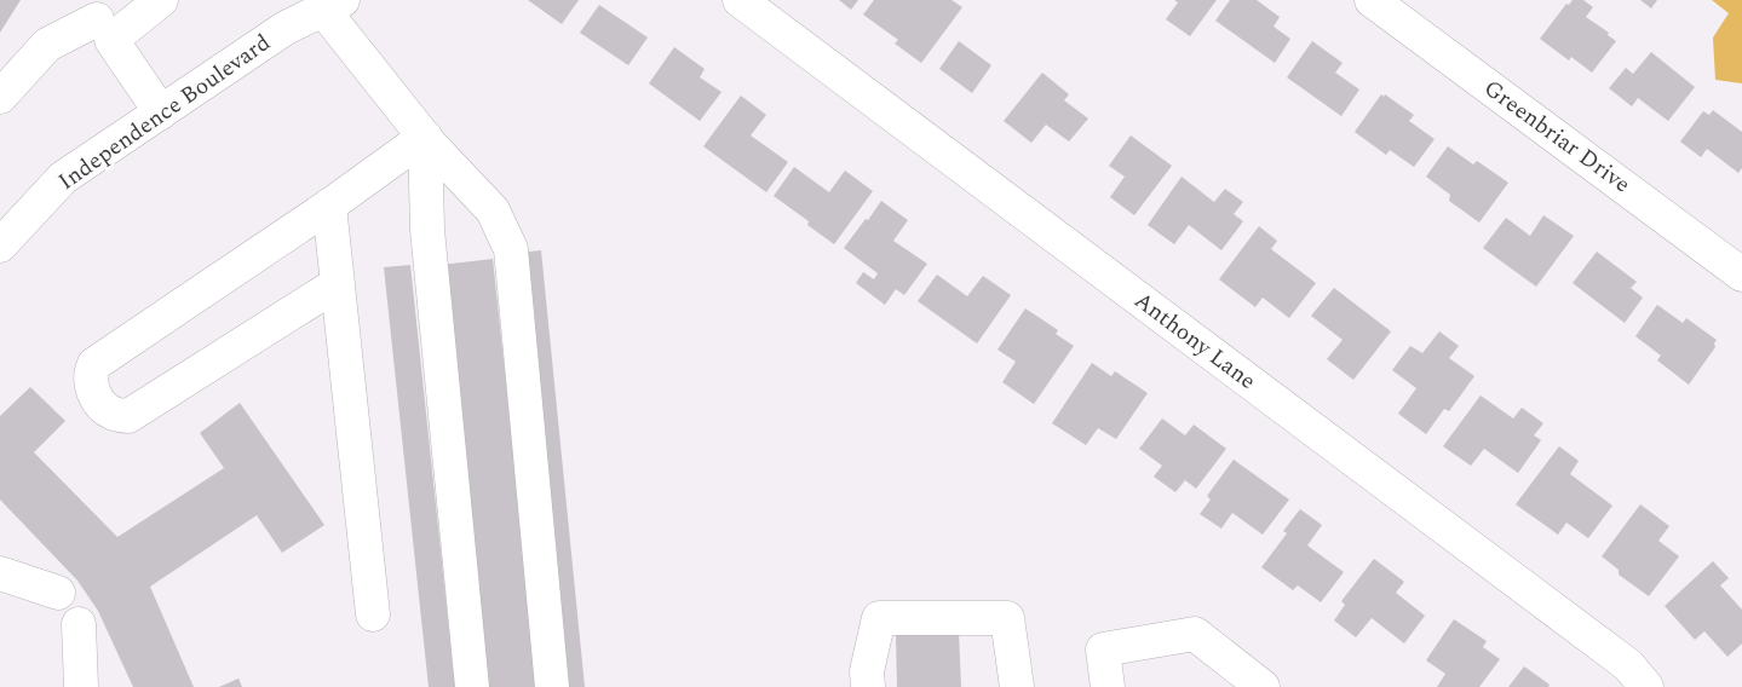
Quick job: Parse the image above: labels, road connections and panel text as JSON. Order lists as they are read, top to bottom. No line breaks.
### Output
{"streets":{"street":["Independence Boulevard","Greenbriar Drive","Anthony Lane"]}}
